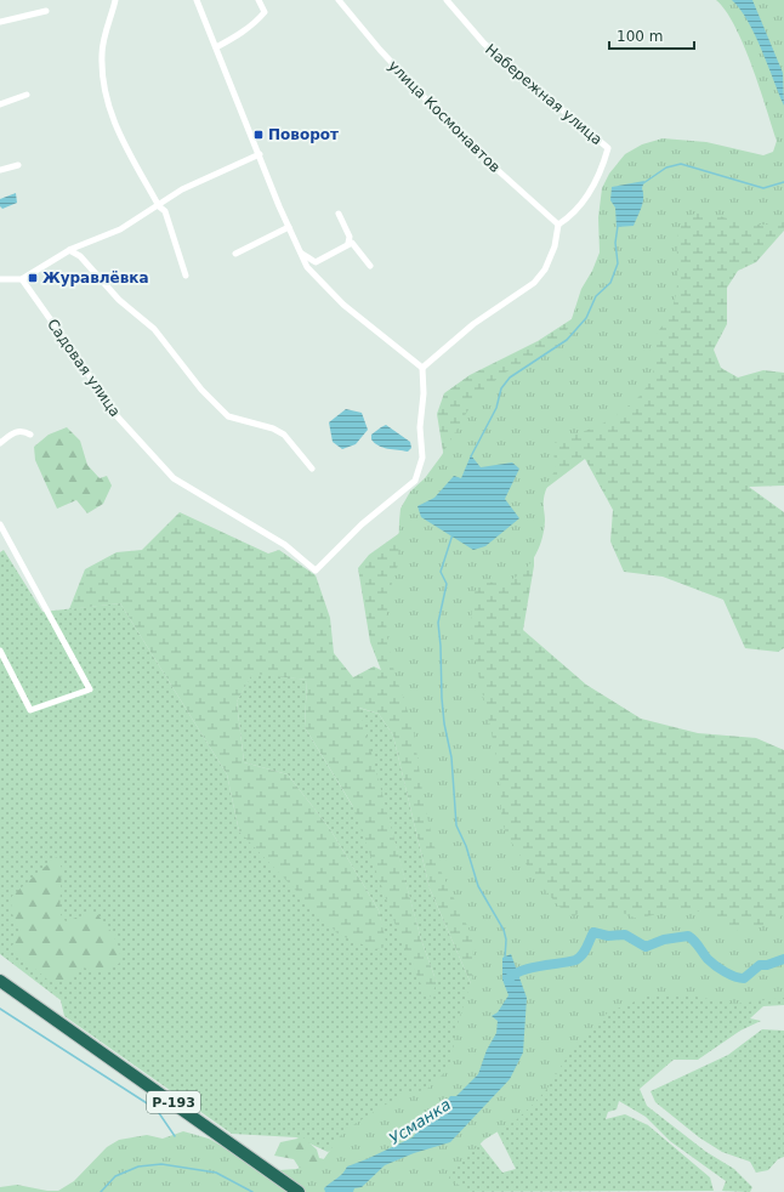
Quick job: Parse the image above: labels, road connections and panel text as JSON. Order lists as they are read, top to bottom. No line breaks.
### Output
{"streets":{"highway":["Р-193"],"street":["Набережная улица","улица Космонавтов","Садовая улица"]},"crossings":[["Набережная улица","улица Космонавтов"]],"water":["Усманка"],"places":{"transit":["Поворот","Журавлёвка"]},"scale_bar":"100 m"}
